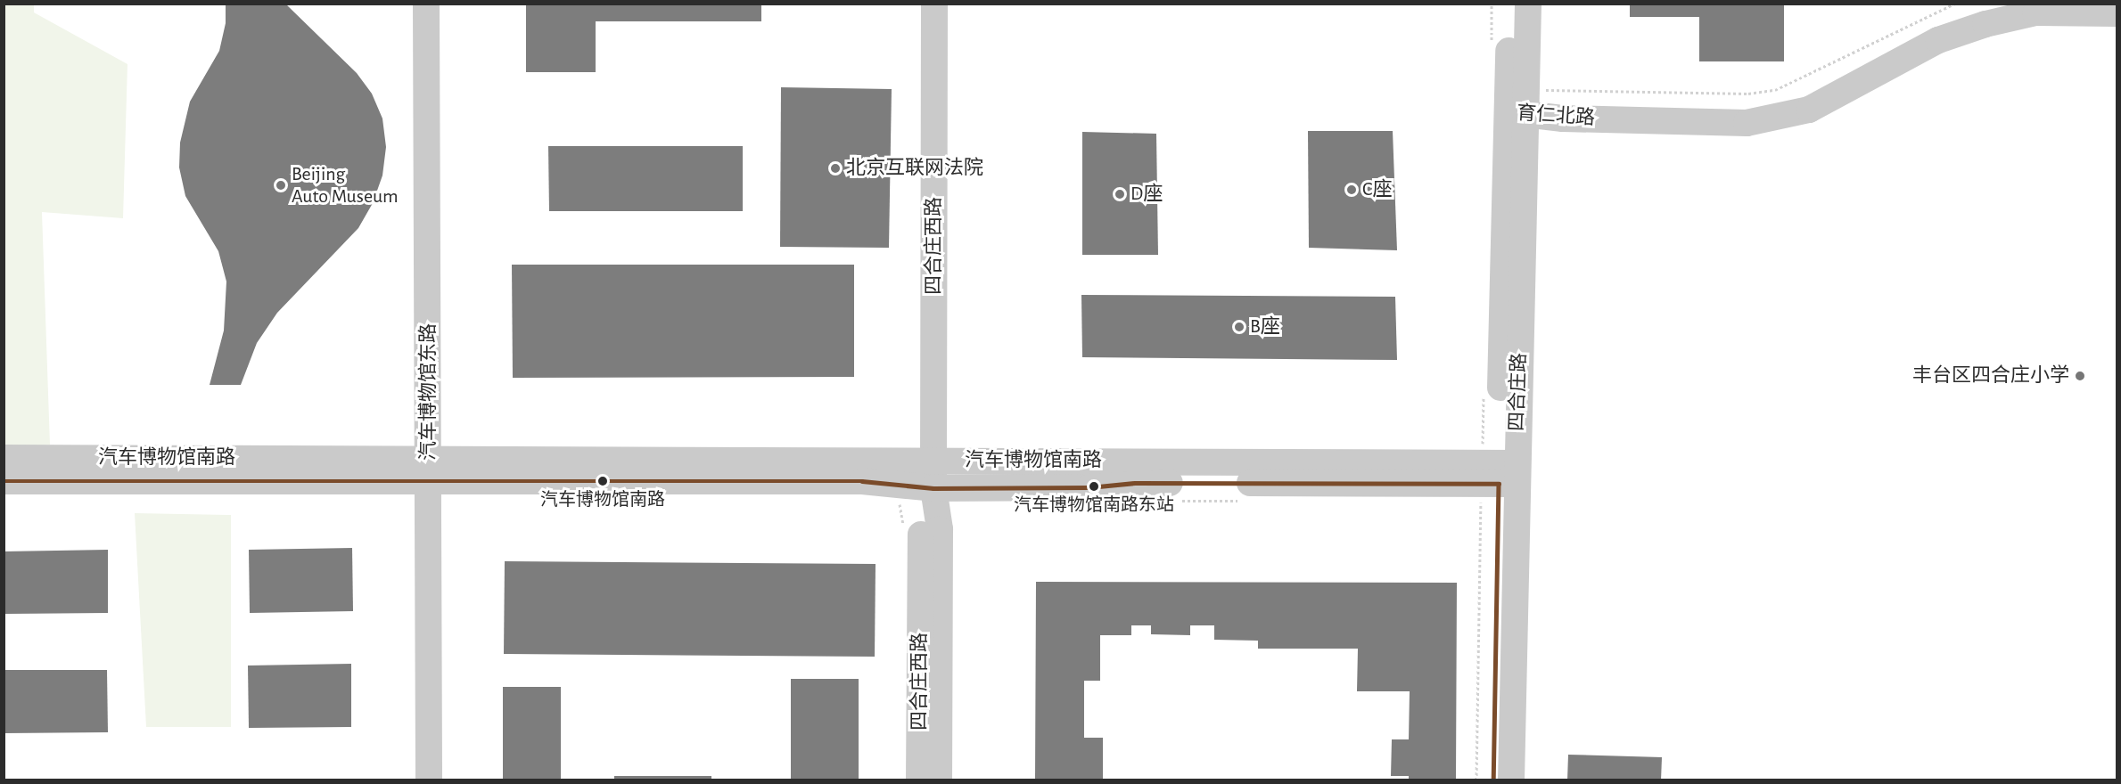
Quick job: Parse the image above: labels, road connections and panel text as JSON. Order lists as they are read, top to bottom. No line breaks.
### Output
{"streets":{"street":["育仁北路","四合庄西路","汽车博物馆东路","四合庄路","汽车博物馆南路"]},"crossings":[["育仁北路","四合庄路"],["四合庄西路","汽车博物馆南路"],["汽车博物馆东路","汽车博物馆南路"],["四合庄路","汽车博物馆南路"]],"places":["北京互联网法院","Beijing Auto Museum","C座","D座","B座","丰台区四合庄小学","汽车博物馆南路","汽车博物馆南路东站"]}
